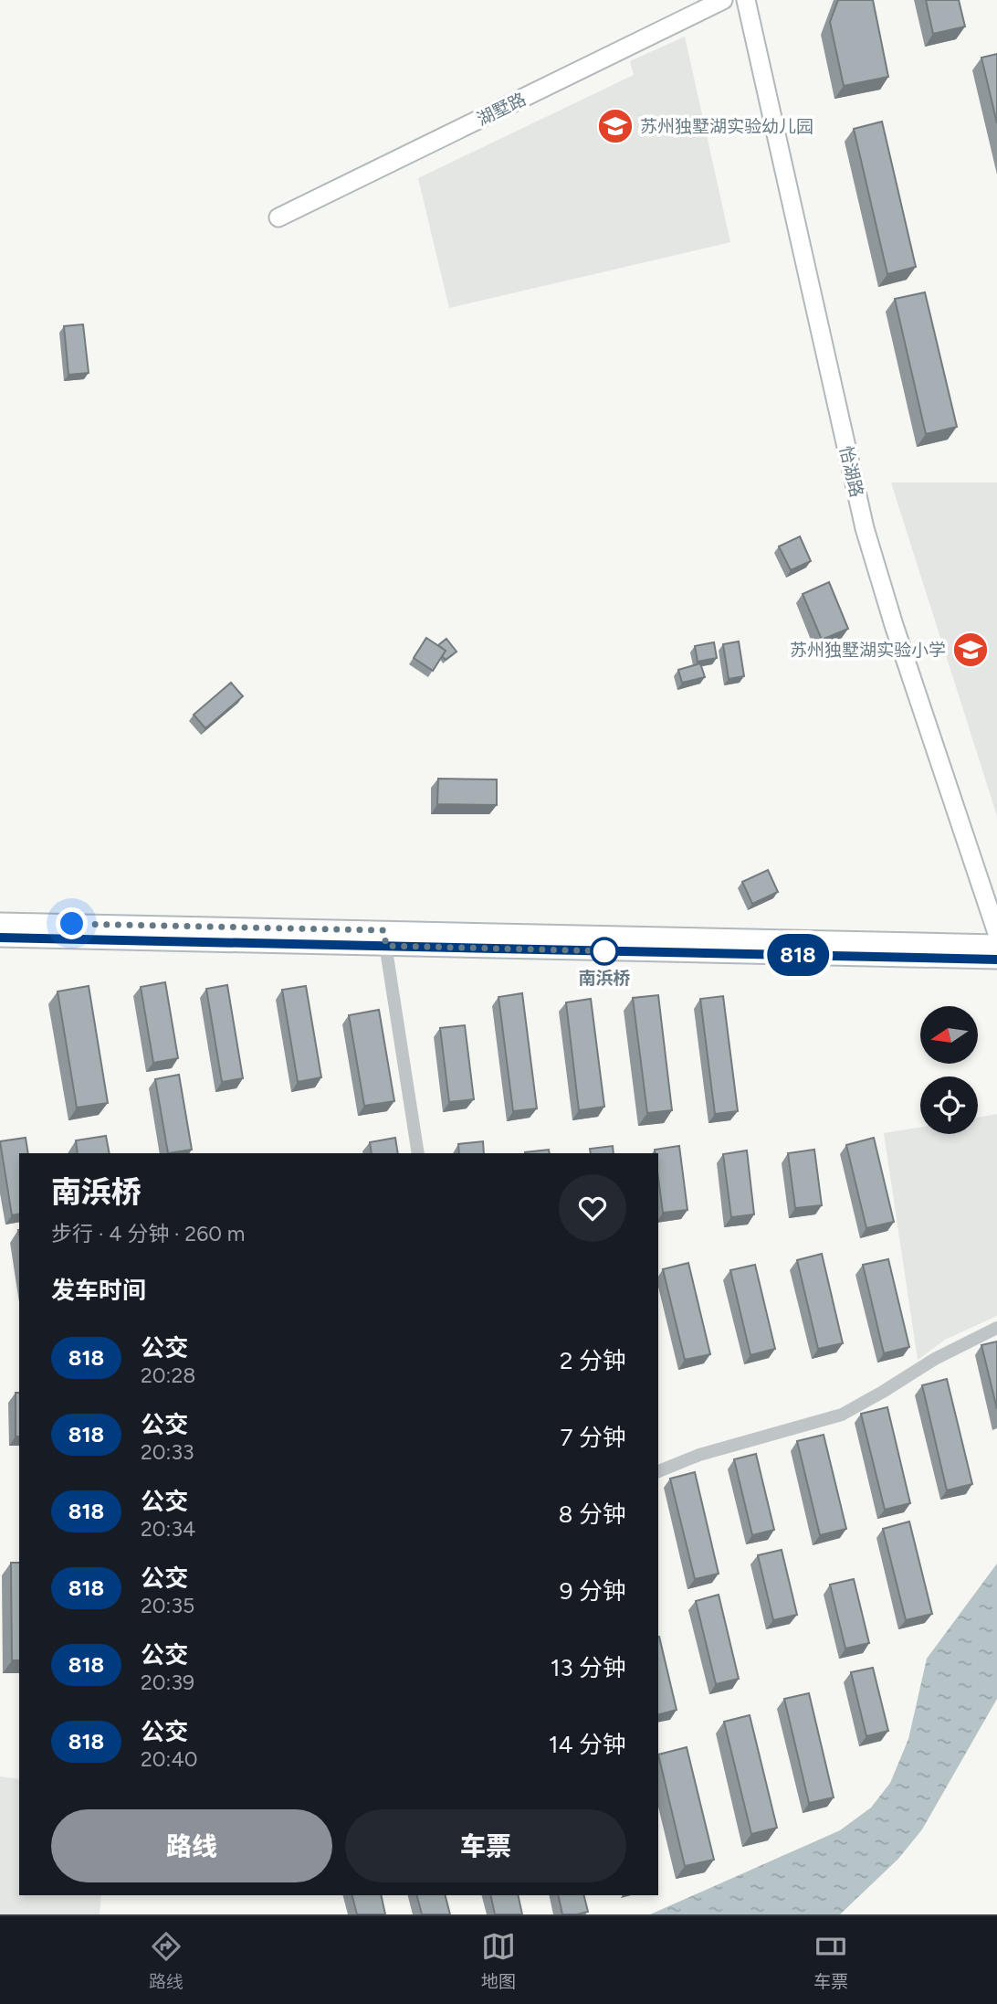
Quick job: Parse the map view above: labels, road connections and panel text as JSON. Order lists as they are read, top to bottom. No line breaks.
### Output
{"streets":{"main road":["湖墅路","怡湖路"]},"places":{"school or university":["苏州独墅湖实验幼儿园","苏州独墅湖实验小学"],"other":["南浜桥"]},"lines":["bus line 818"],"north":"left","page":{"on_map":"818","heading":[["南浜桥","步行 · 4 分钟 · 260 m"],"发车时间"],"list":[{"mark":"818","name":"公交","note":"20:28","value":"2 分钟"},{"mark":"818","name":"公交","note":"20:33","value":"7 分钟"},{"mark":"818","name":"公交","note":"20:34","value":"8 分钟"},{"mark":"818","name":"公交","note":"20:35","value":"9 分钟"},{"mark":"818","name":"公交","note":"20:39","value":"13 分钟"},{"mark":"818","name":"公交","note":"20:40","value":"14 分钟"}],"buttons":["路线","车票"],"tabs":["路线","地图","车票"]}}
